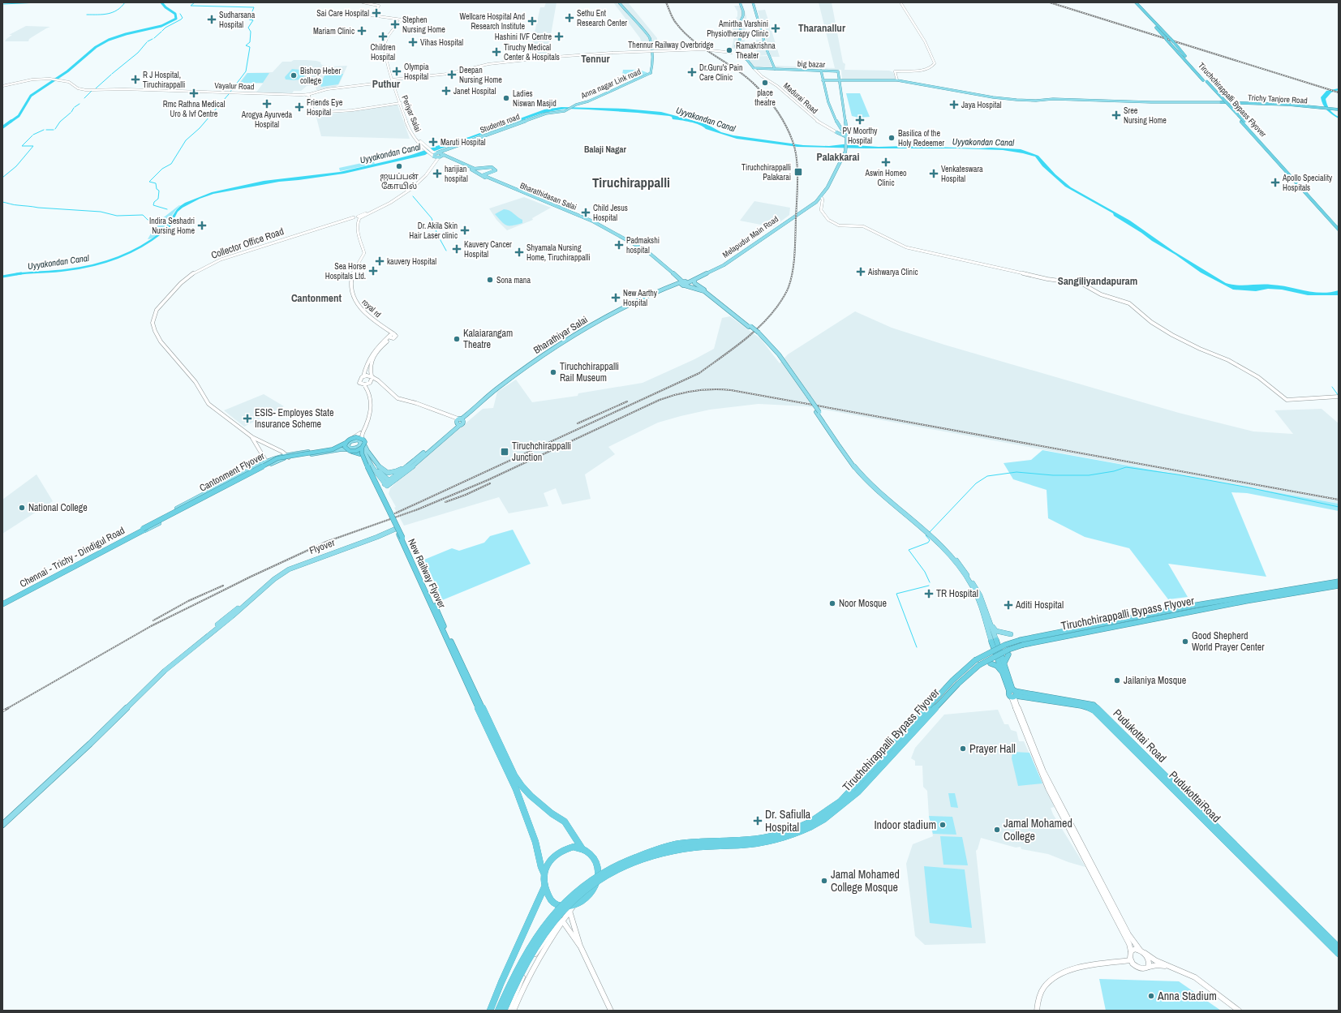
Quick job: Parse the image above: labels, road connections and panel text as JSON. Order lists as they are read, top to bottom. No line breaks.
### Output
{"streets":{"highway":["Trichy Tanjore Road","Tiruchchirappalli Bypass Flyover","Cantonment Flyover","Chennai - Trichy - Dindigul Road","New Railway Flyover","Pudukottai Road","PudukottaiRoad"],"main road":["Thennur Railway Overbridge","big bazar","Anna nagar Link road","Vayalur Road","Madurai Road","Periyar Salai","Students road","Bharathidasan Salai","Melapudur Main Road","Collector Office Road","royal rd","Bharathiyar Salai","Flyover"]},"crossings":[["Thennur Railway Overbridge","Vayalur Road"],["big bazar","Madurai Road"],["Anna nagar Link road","Students road"],["Vayalur Road","Periyar Salai"],["Periyar Salai","Students road"],["Periyar Salai","Bharathidasan Salai"],["Bharathidasan Salai","Melapudur Main Road"],["Bharathidasan Salai","Bharathiyar Salai"],["Melapudur Main Road","Bharathiyar Salai"],["Cantonment Flyover","Chennai - Trichy - Dindigul Road"],["Cantonment Flyover","New Railway Flyover"],["Flyover","New Railway Flyover"],["Pudukottai Road","PudukottaiRoad"]],"districts":["Tharanallur","Tennur","Puthur","Balaji Nagar","Palakkarai","Tiruchirappalli","Sangiliyandapuram","Cantonment"],"water":["Uyyakondan Canal"],"places":{"health":["Sai Care Hospital","Sethu Ent Research Center","Sudharsana Hospital","Wellcare Hospital And Research Institute","Stephen Nursing Home","Amirtha Varshini Physiotherapy Clinic","Mariam Clinic","Children Hospital","Hashini IVF Centre","Vihas Hospital","Tiruchy Medical Center & Hospitals","Olympia Hospital","Dr.Guru's Pain Care Clinic","Deepan Nursing Home","R J Hospital, Tiruchirappalli","Janet Hospital","Rmc Rathna Medical Uro & Ivf Centre","Arogya Ayurveda Hospital","Jaya Hospital","Friends Eye Hospital","Sree Nursing Home","PV Moorthy Hospital","Maruti Hospital","Aswin Homeo Clinic","harijian hospital","Venkateswara Hospital","Apollo Speciality Hospitals","Child Jesus Hospital","Indira Seshadri Nursing Home","Dr. Akila Skin Hair Laser clinic","Padmakshi hospital","Kauvery Cancer Hospital","Shyamala Nursing Home, Tiruchirappalli","kauvery Hospital","Sea Horse Hospitals Ltd.","Aishwarya Clinic","New Aarthy Hospital","ESIS- Employes State Insurance Scheme","TR Hospital","Aditi Hospital","Dr. Safiulla Hospital"],"other":["Ramakrishna Theater","Bishop Heber college","place theatre","Ladies Niswan Masjid","Basilica of the Holy Redeemer","ஐயப்பன் கோயில்","Sona mana","Kalaiarangam Theatre","Tiruchchirappalli Rail Museum","National College","Noor Mosque","Good Shepherd World Prayer Center","Jailaniya Mosque","Prayer Hall","Indoor stadium","Jamal Mohamed College","Jamal Mohamed College Mosque","Anna Stadium"],"transit":["Tiruchchirappalli Palakarai","Tiruchchirappalli Junction"]}}
